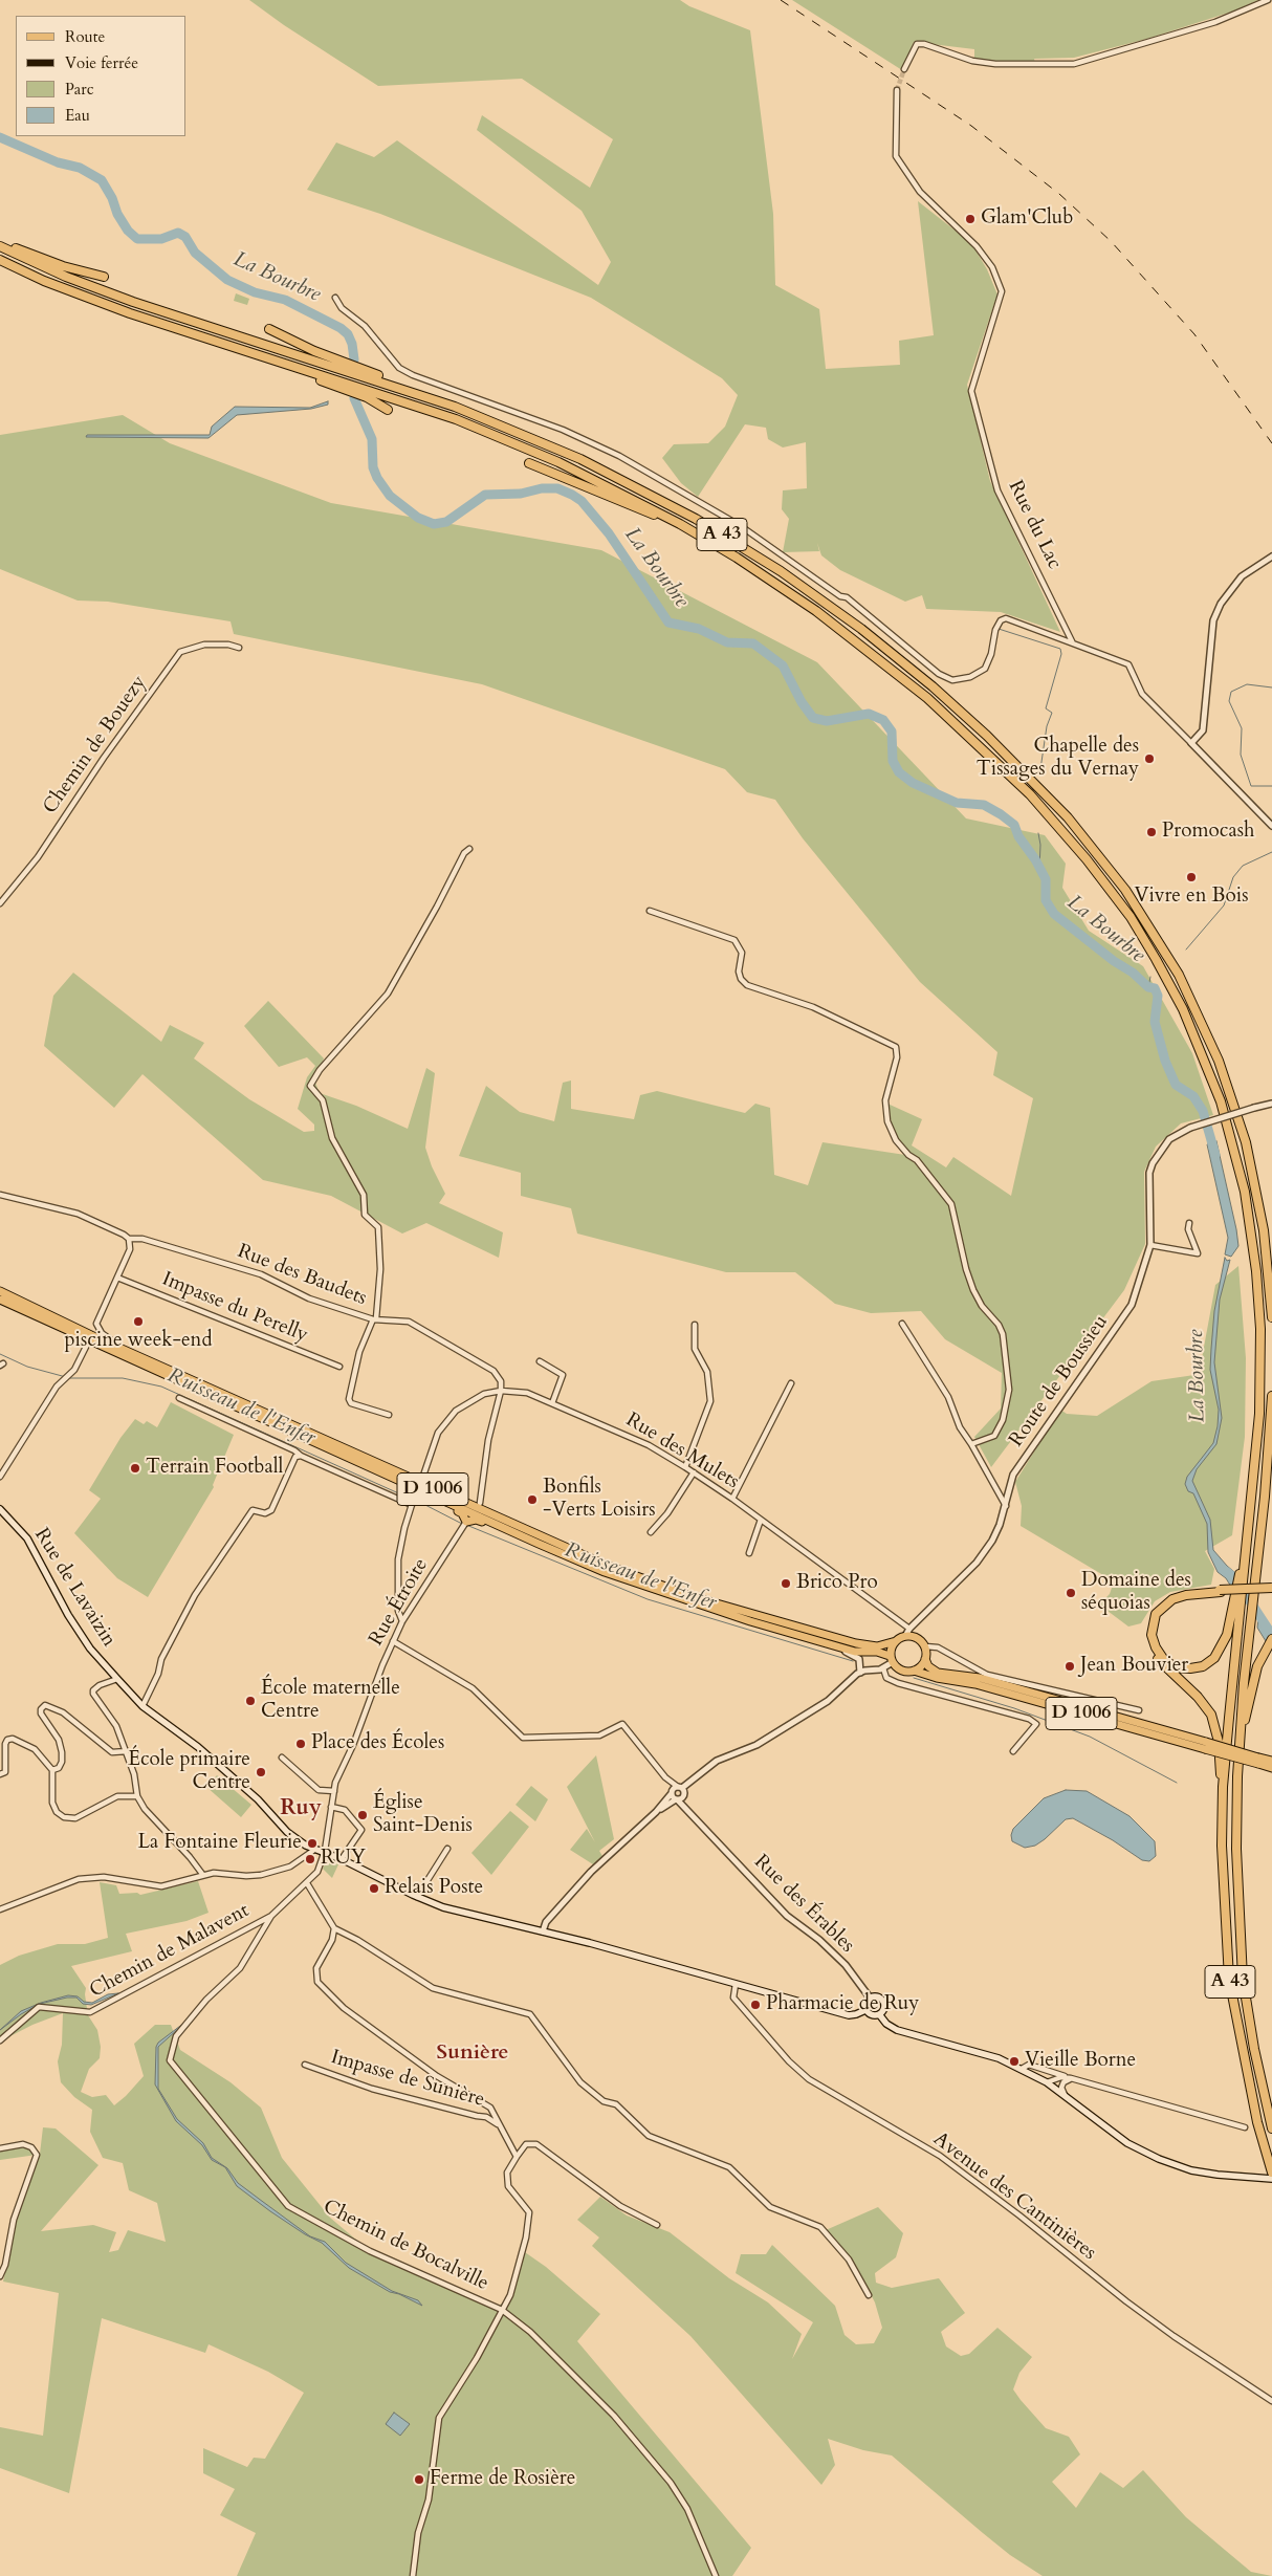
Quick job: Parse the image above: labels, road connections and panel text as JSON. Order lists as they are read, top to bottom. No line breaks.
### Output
{"streets":{"highway":["A 43"],"main road":["D 1006","Rue de Lavaizin"],"street":["Rue du Lac","Chemin de Bouezy","Rue des Baudets","Impasse du Perelly","Route de Boussieu","Rue des Mulets","Rue Étroite","Rue des Érables","Chemin de Malavent","Impasse de Sunière","Avenue des Cantinières","Chemin de Bocalville"]},"crossings":[["Rue des Baudets","Rue des Mulets"],["Route de Boussieu","Rue des Mulets"],["Route de Boussieu","D 1006"],["Rue de Lavaizin","Rue Étroite"],["Rue de Lavaizin","Rue des Érables"],["Rue de Lavaizin","Avenue des Cantinières"],["Rue Étroite","Chemin de Malavent"],["Rue Étroite","Chemin de Bocalville"],["Chemin de Malavent","Chemin de Bocalville"]],"districts":["Ruy","Sunière"],"water":["La Bourbre","Ruisseau de l'Enfer"],"places":["Glam'Club","Chapelle des Tissages du Vernay","Promocash","Vivre en Bois","piscine week-end","Terrain Football","Bonfils -Verts Loisirs","Brico Pro","Domaine des séquoias","Jean Bouvier","École maternelle Centre","Place des Écoles","École primaire Centre","Église Saint-Denis","La Fontaine Fleurie","RUY","Relais Poste","Pharmacie de Ruy","Vieille Borne","Ferme de Rosière"],"legend":["Route","Voie ferrée","Parc","Eau"]}
